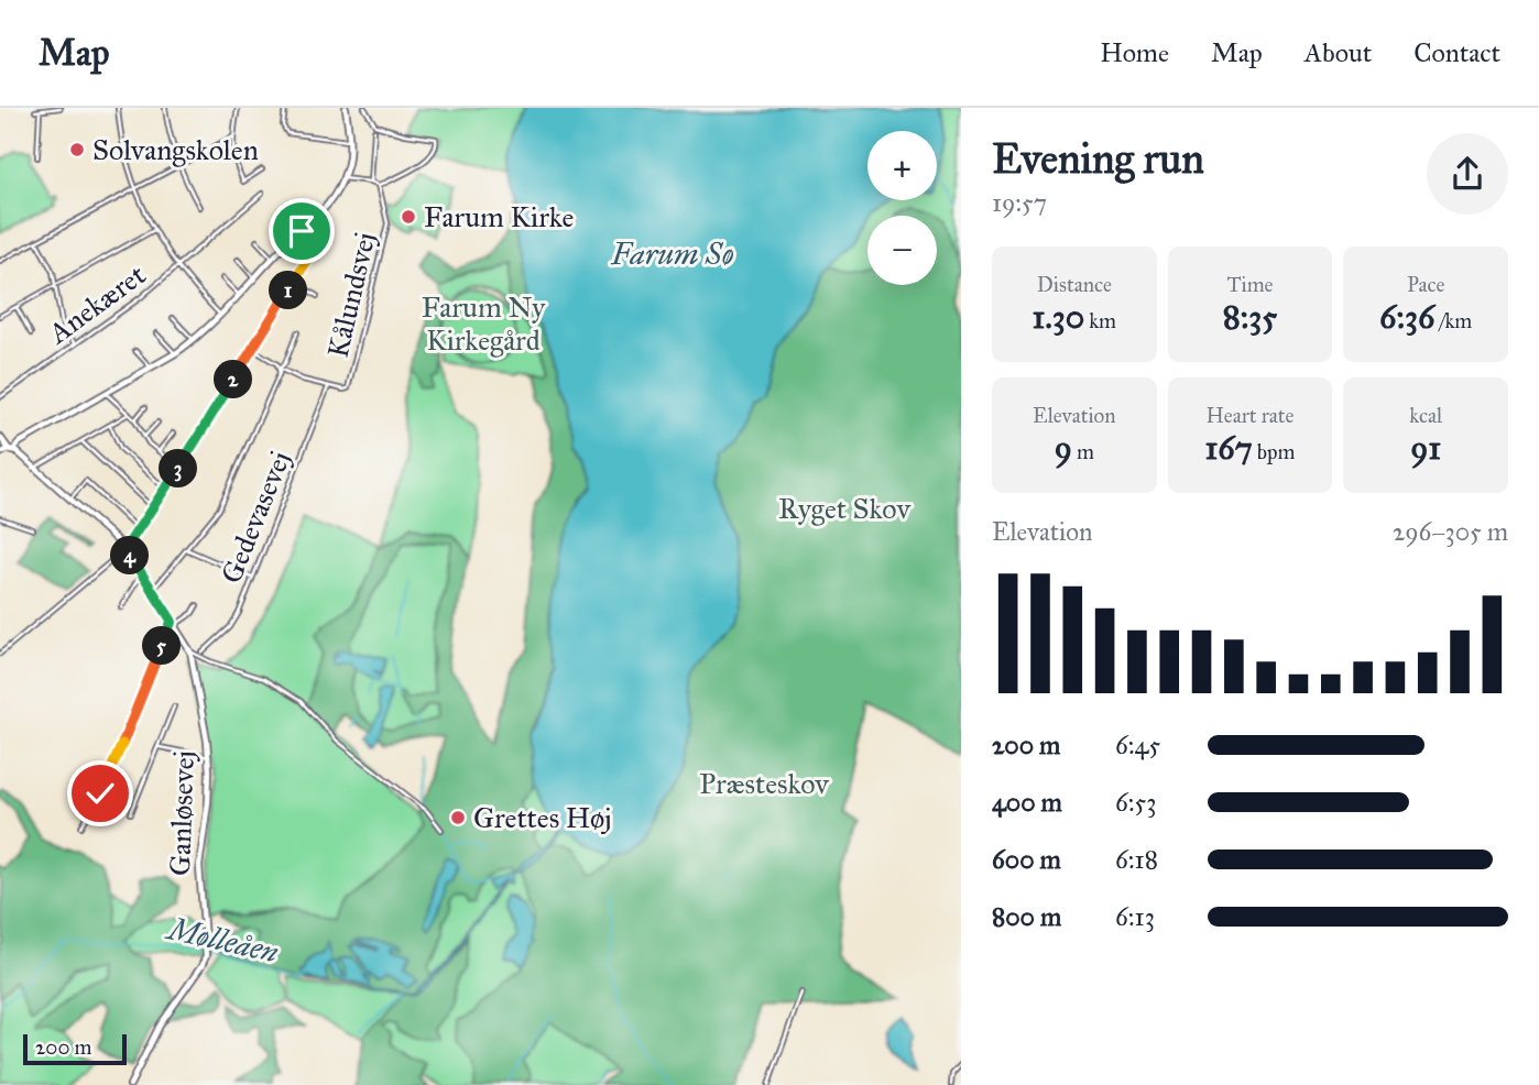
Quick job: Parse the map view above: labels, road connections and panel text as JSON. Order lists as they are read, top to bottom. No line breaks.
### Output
{"streets":{"street":["Kålundsvej","Anekæret","Gedevasevej","Ganløsevej"]},"crossings":[["Kålundsvej","Gedevasevej"]],"water":["Farum Sø","Mølleåen"],"parks":["Farum Ny Kirkegård","Ryget Skov","Præsteskov"],"places":["Solvangskolen","Farum Kirke","Grettes Høj"],"scale_bar":"200 m","page":{"header":"Map","nav":["Home","Map","About","Contact"],"heading":["Evening run","19:57"],"map_buttons":["+","−"],"stats":[["Distance","1.30 km"],["Time","8:35"],["Pace","6:36 /km"],["Elevation","9 m"],["Heart rate","167 bpm"],["kcal","91"]],"pins":["1","2","3","4","5"],"chart":["Elevation","296–305 m"],"list":[{"name":"200 m","note":"6:45"},{"name":"400 m","note":"6:53"},{"name":"600 m","note":"6:18"},{"name":"800 m","note":"6:13"}],"scale":"200 m"}}
